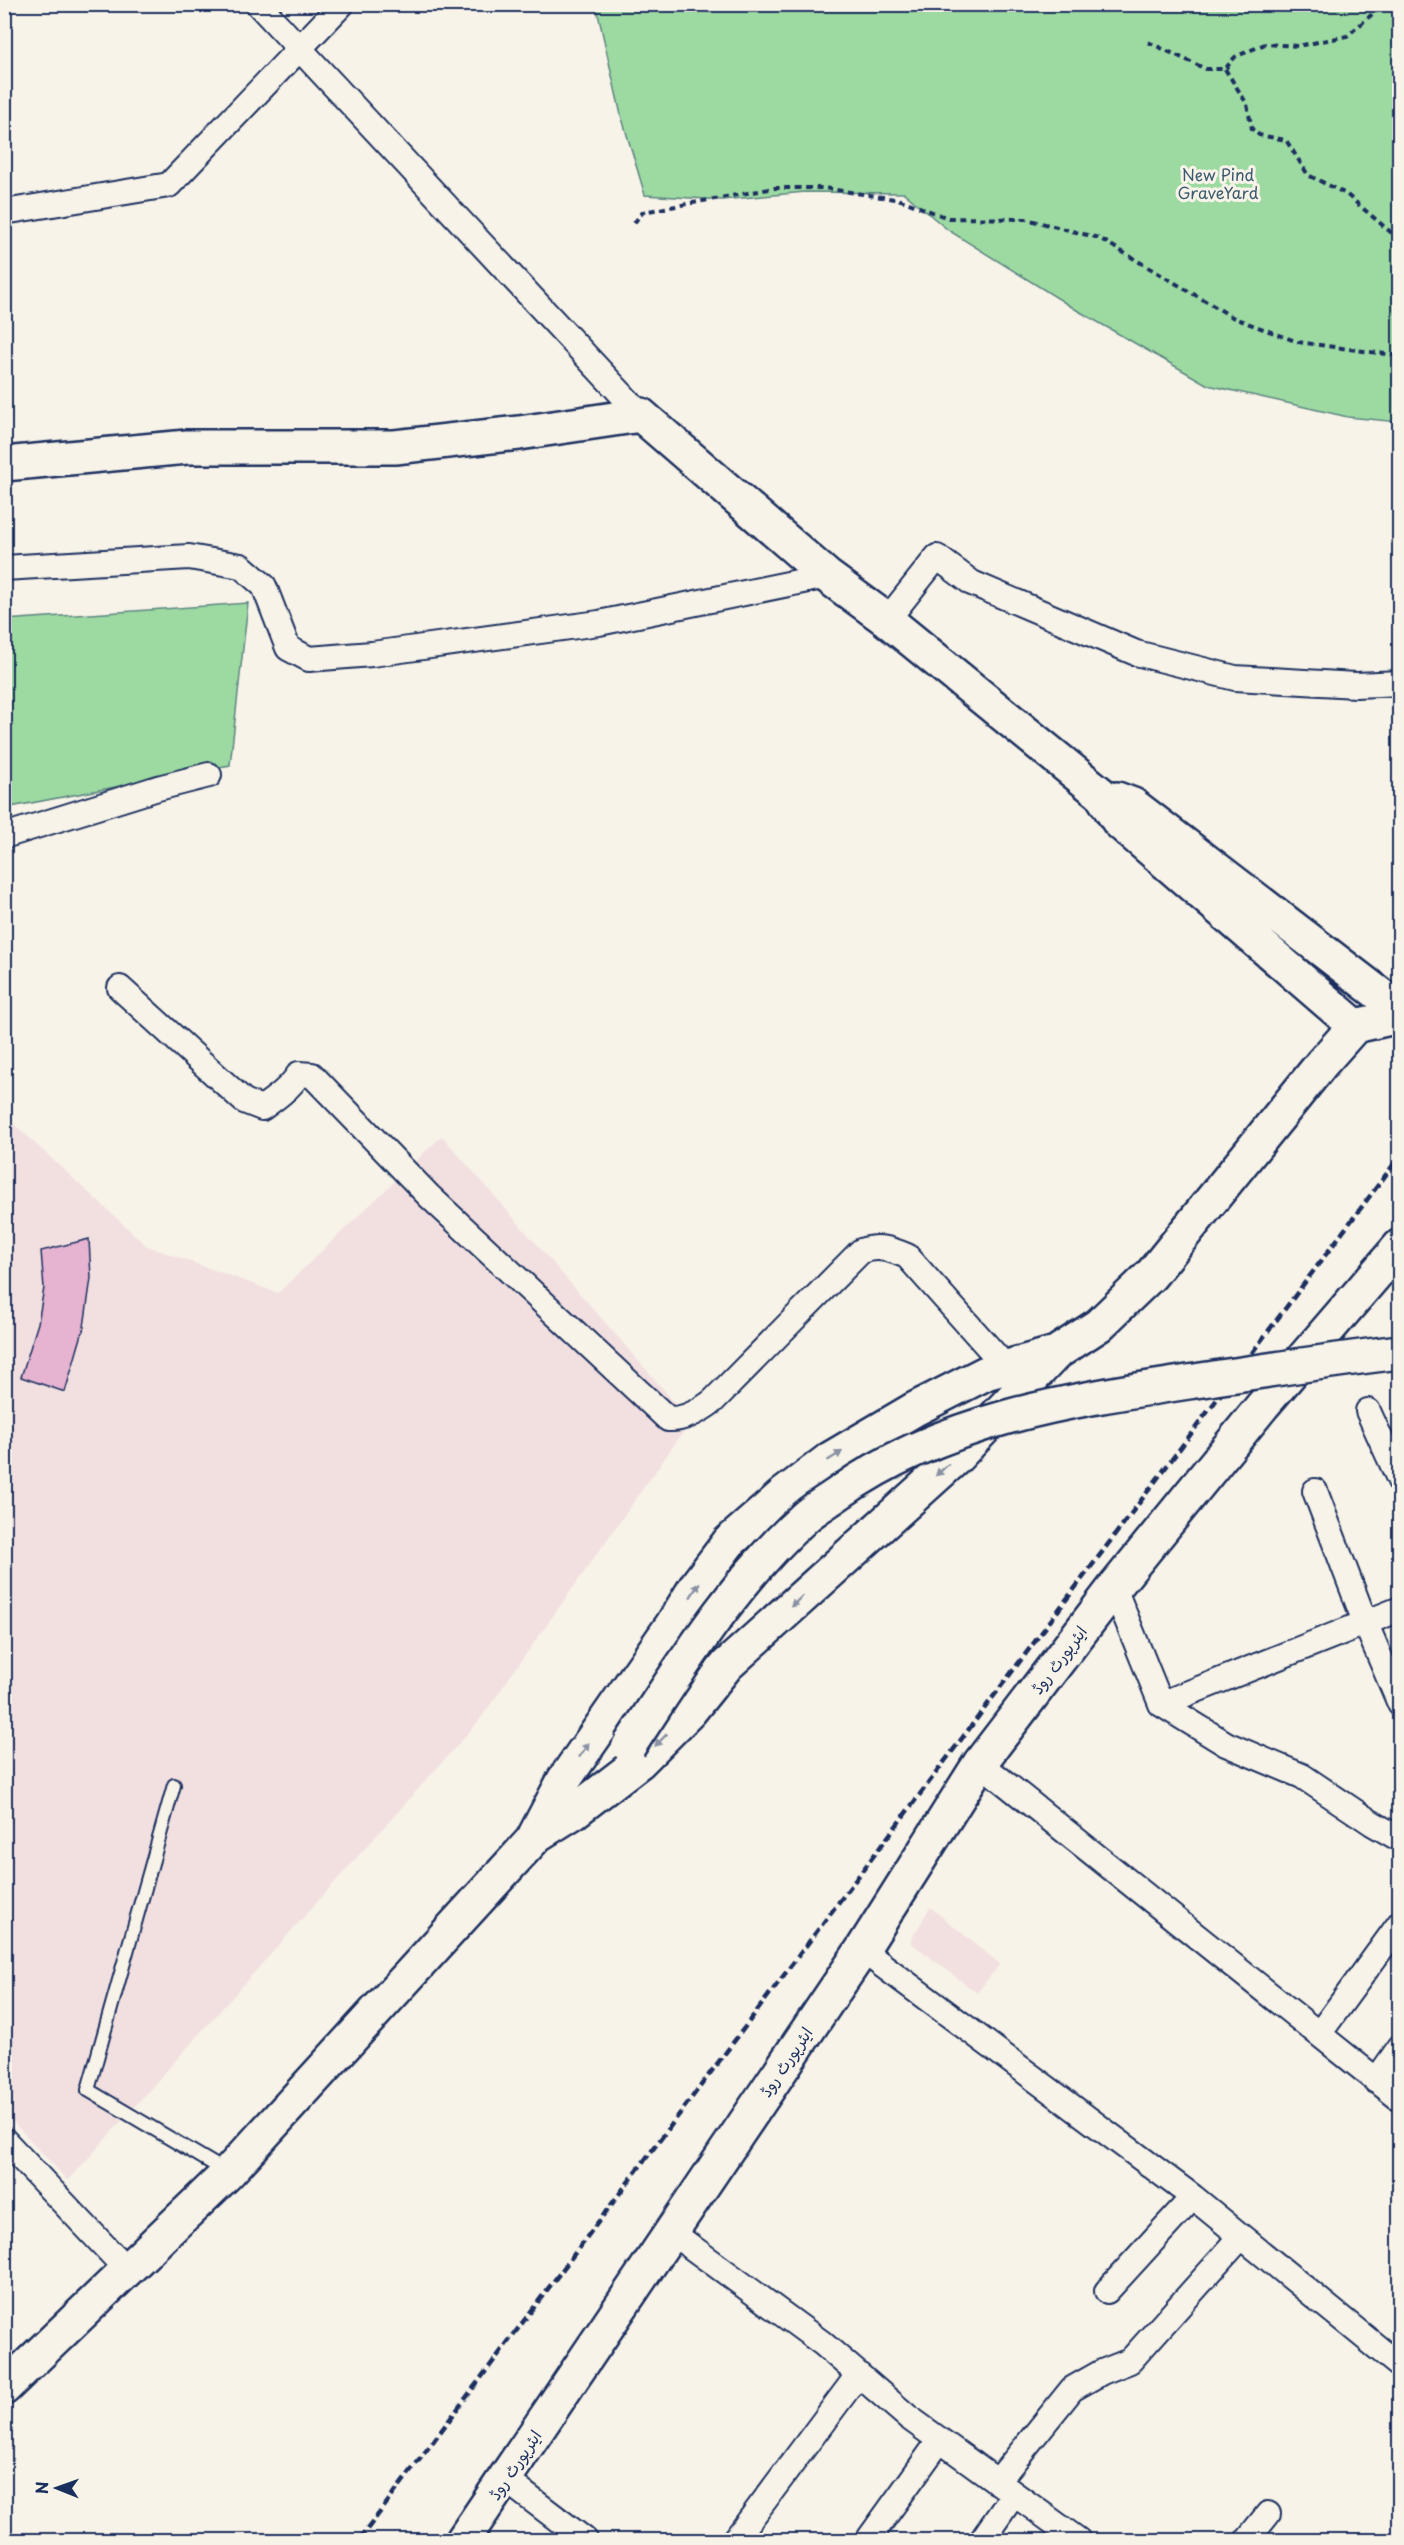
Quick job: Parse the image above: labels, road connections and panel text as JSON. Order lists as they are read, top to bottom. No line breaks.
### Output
{"streets":{"main road":["ایئرپورٹ روڈ"]},"parks":["New Pind GraveYard"],"north":"left"}
